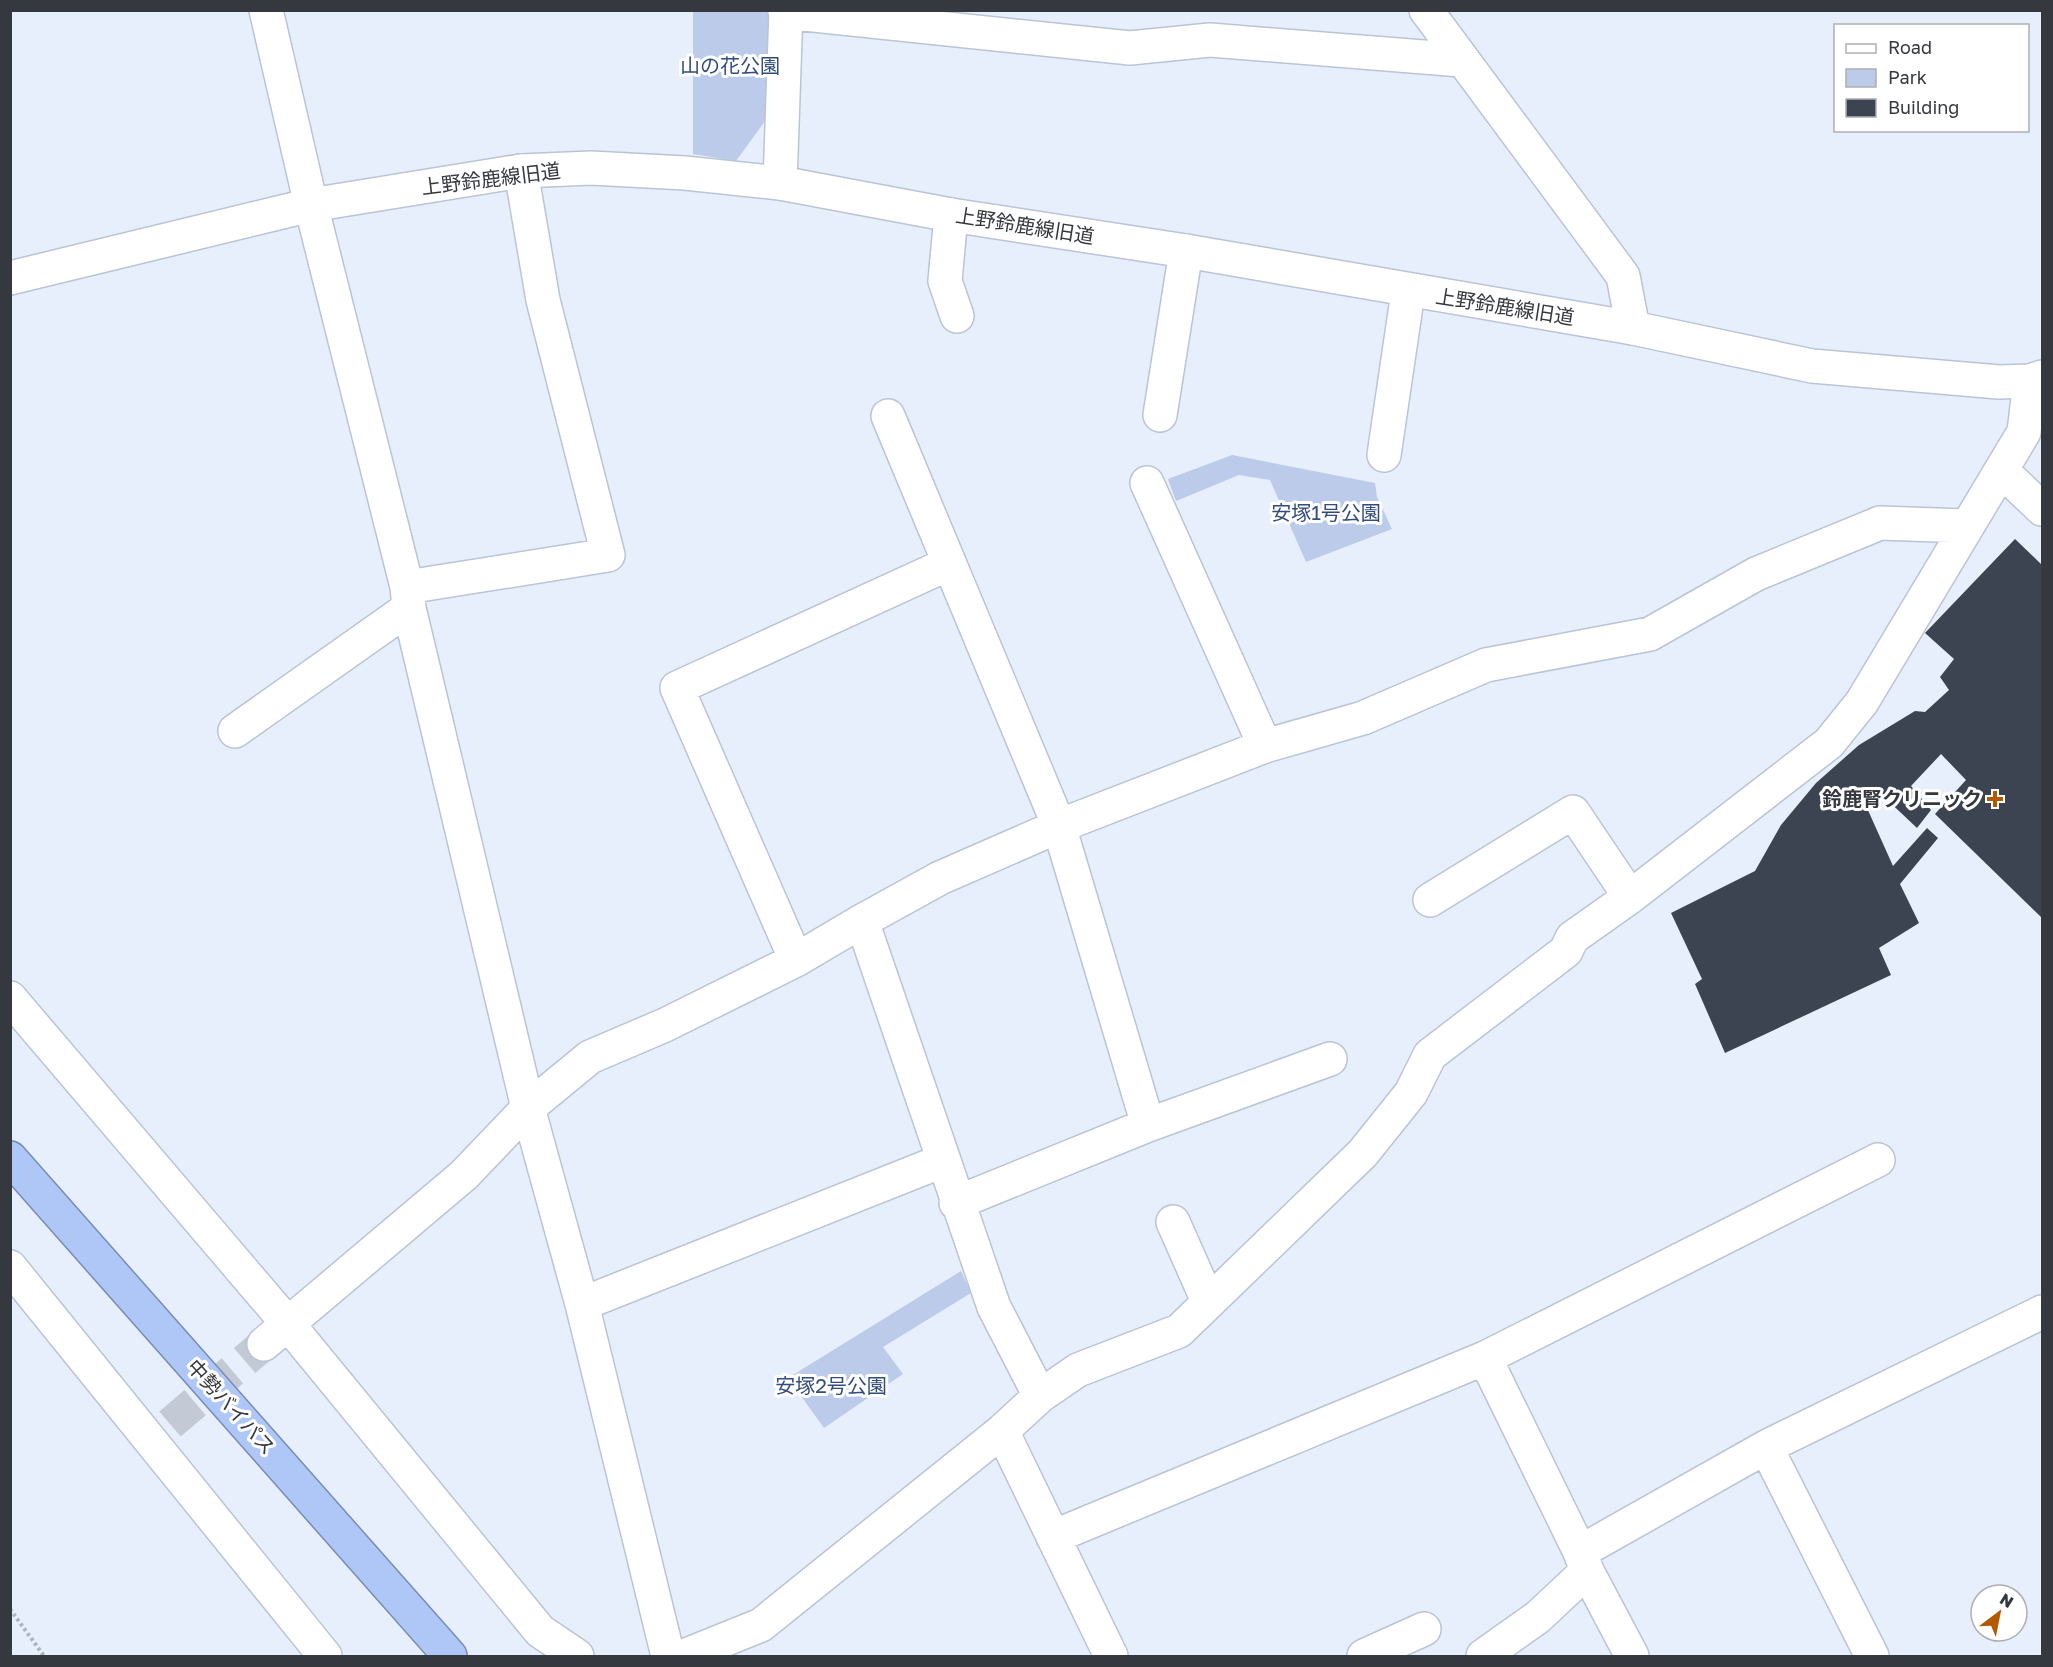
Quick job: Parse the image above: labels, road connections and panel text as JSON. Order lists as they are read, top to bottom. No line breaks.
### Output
{"streets":{"highway":["中勢バイパス"],"street":["上野鈴鹿線旧道"]},"parks":["山の花公園","安塚1号公園","安塚2号公園"],"places":{"health":["鈴鹿腎クリニック"]},"legend":["Road","Park","Building"],"north":"top right"}
